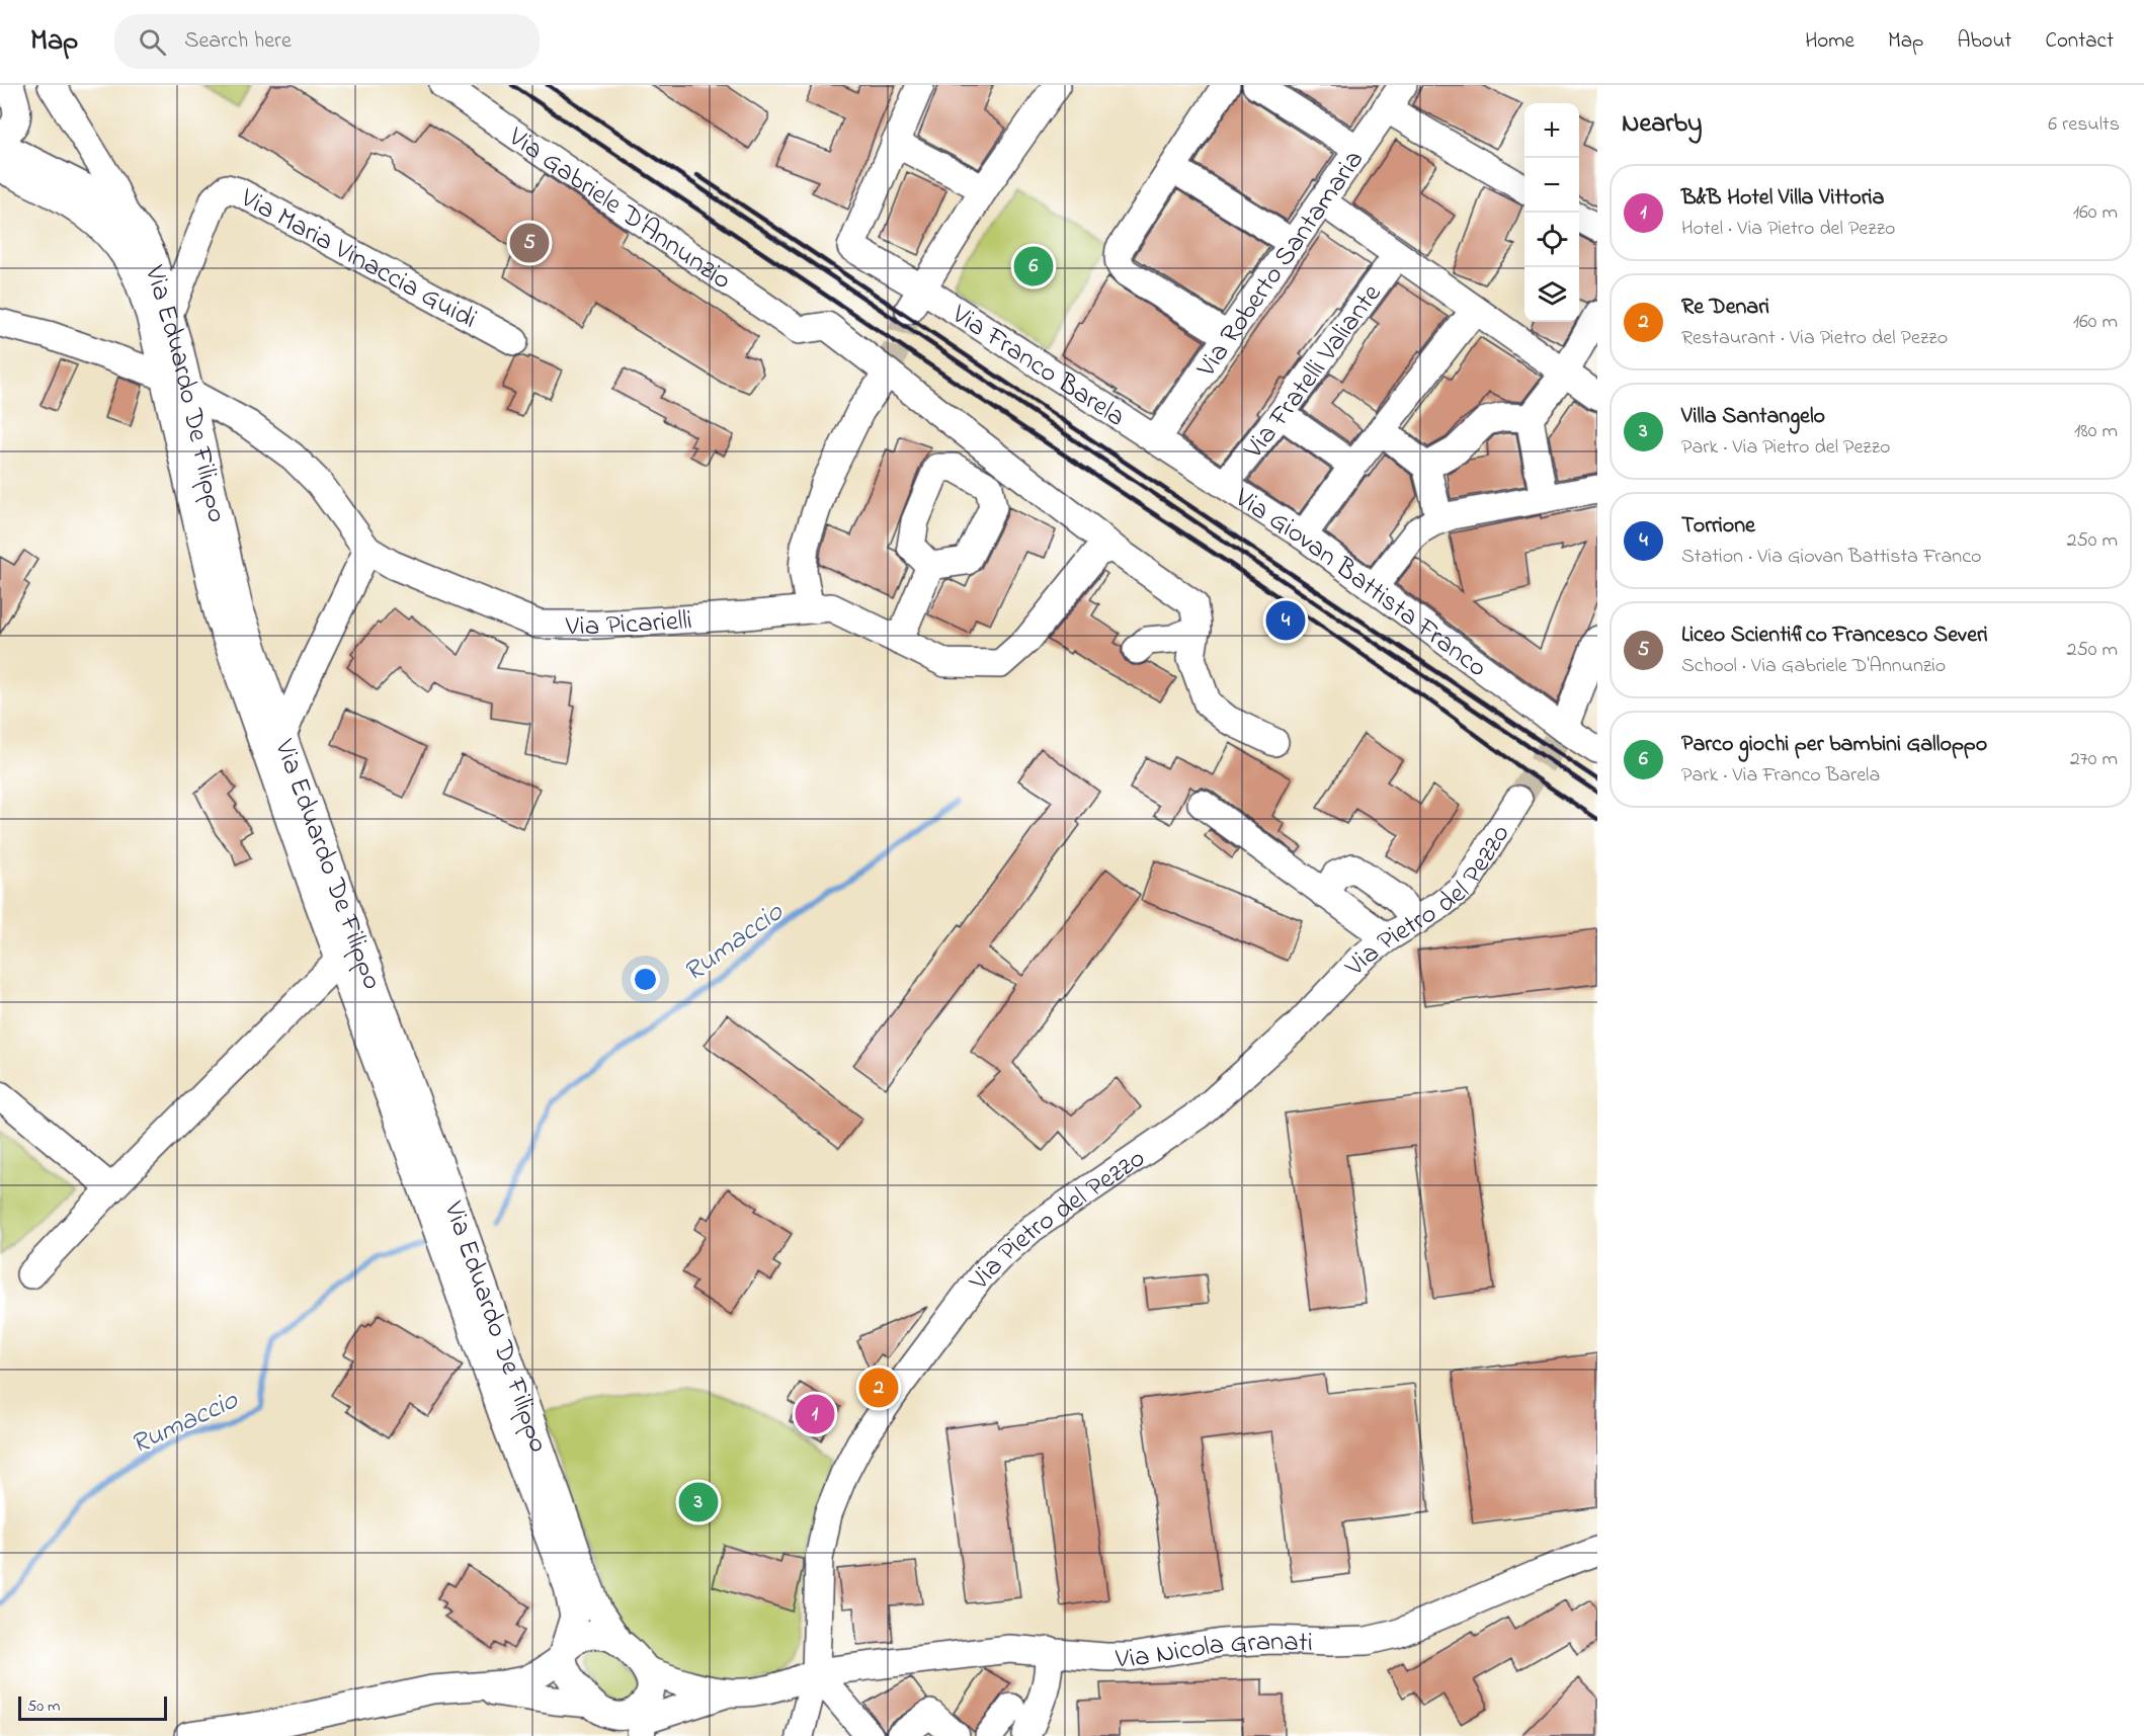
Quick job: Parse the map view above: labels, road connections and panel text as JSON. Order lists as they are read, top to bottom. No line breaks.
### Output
{"streets":{"street":["Via Gabriele D'Annunzio","Via Maria Vinaccia Guidi","Via Roberto Santamaria","Via Franco Barela","Via Fratelli Valiante","Via Eduardo De Filippo","Via Giovan Battista Franco","Via Picarielli","Via Pietro del Pezzo","Via Nicola Granati"]},"crossings":[["Via Maria Vinaccia Guidi","Via Eduardo De Filippo"],["Via Roberto Santamaria","Via Franco Barela"],["Via Roberto Santamaria","Via Giovan Battista Franco"],["Via Franco Barela","Via Giovan Battista Franco"],["Via Fratelli Valiante","Via Giovan Battista Franco"],["Via Eduardo De Filippo","Via Picarielli"],["Via Pietro del Pezzo","Via Nicola Granati"]],"water":["Rumaccio"],"scale_bar":"50 m","page":{"header":"Map","search":"Search here","nav":["Home","Map","About","Contact"],"heading":["Nearby","6 results"],"map_buttons":["+","−"],"list":[{"mark":"1","name":"B&B Hotel Villa Vittoria","note":"Hotel · Via Pietro del Pezzo","value":"160 m"},{"mark":"2","name":"Re Denari","note":"Restaurant · Via Pietro del Pezzo","value":"160 m"},{"mark":"3","name":"Villa Santangelo","note":"Park · Via Pietro del Pezzo","value":"180 m"},{"mark":"4","name":"Torrione","note":"Station · Via Giovan Battista Franco","value":"250 m"},{"mark":"5","name":"Liceo Scientifico Francesco Severi","note":"School · Via Gabriele D'Annunzio","value":"250 m"},{"mark":"6","name":"Parco giochi per bambini Galloppo","note":"Park · Via Franco Barela","value":"270 m"}],"pins":["5","6","4","2","1","3"],"scale":"50 m"}}
